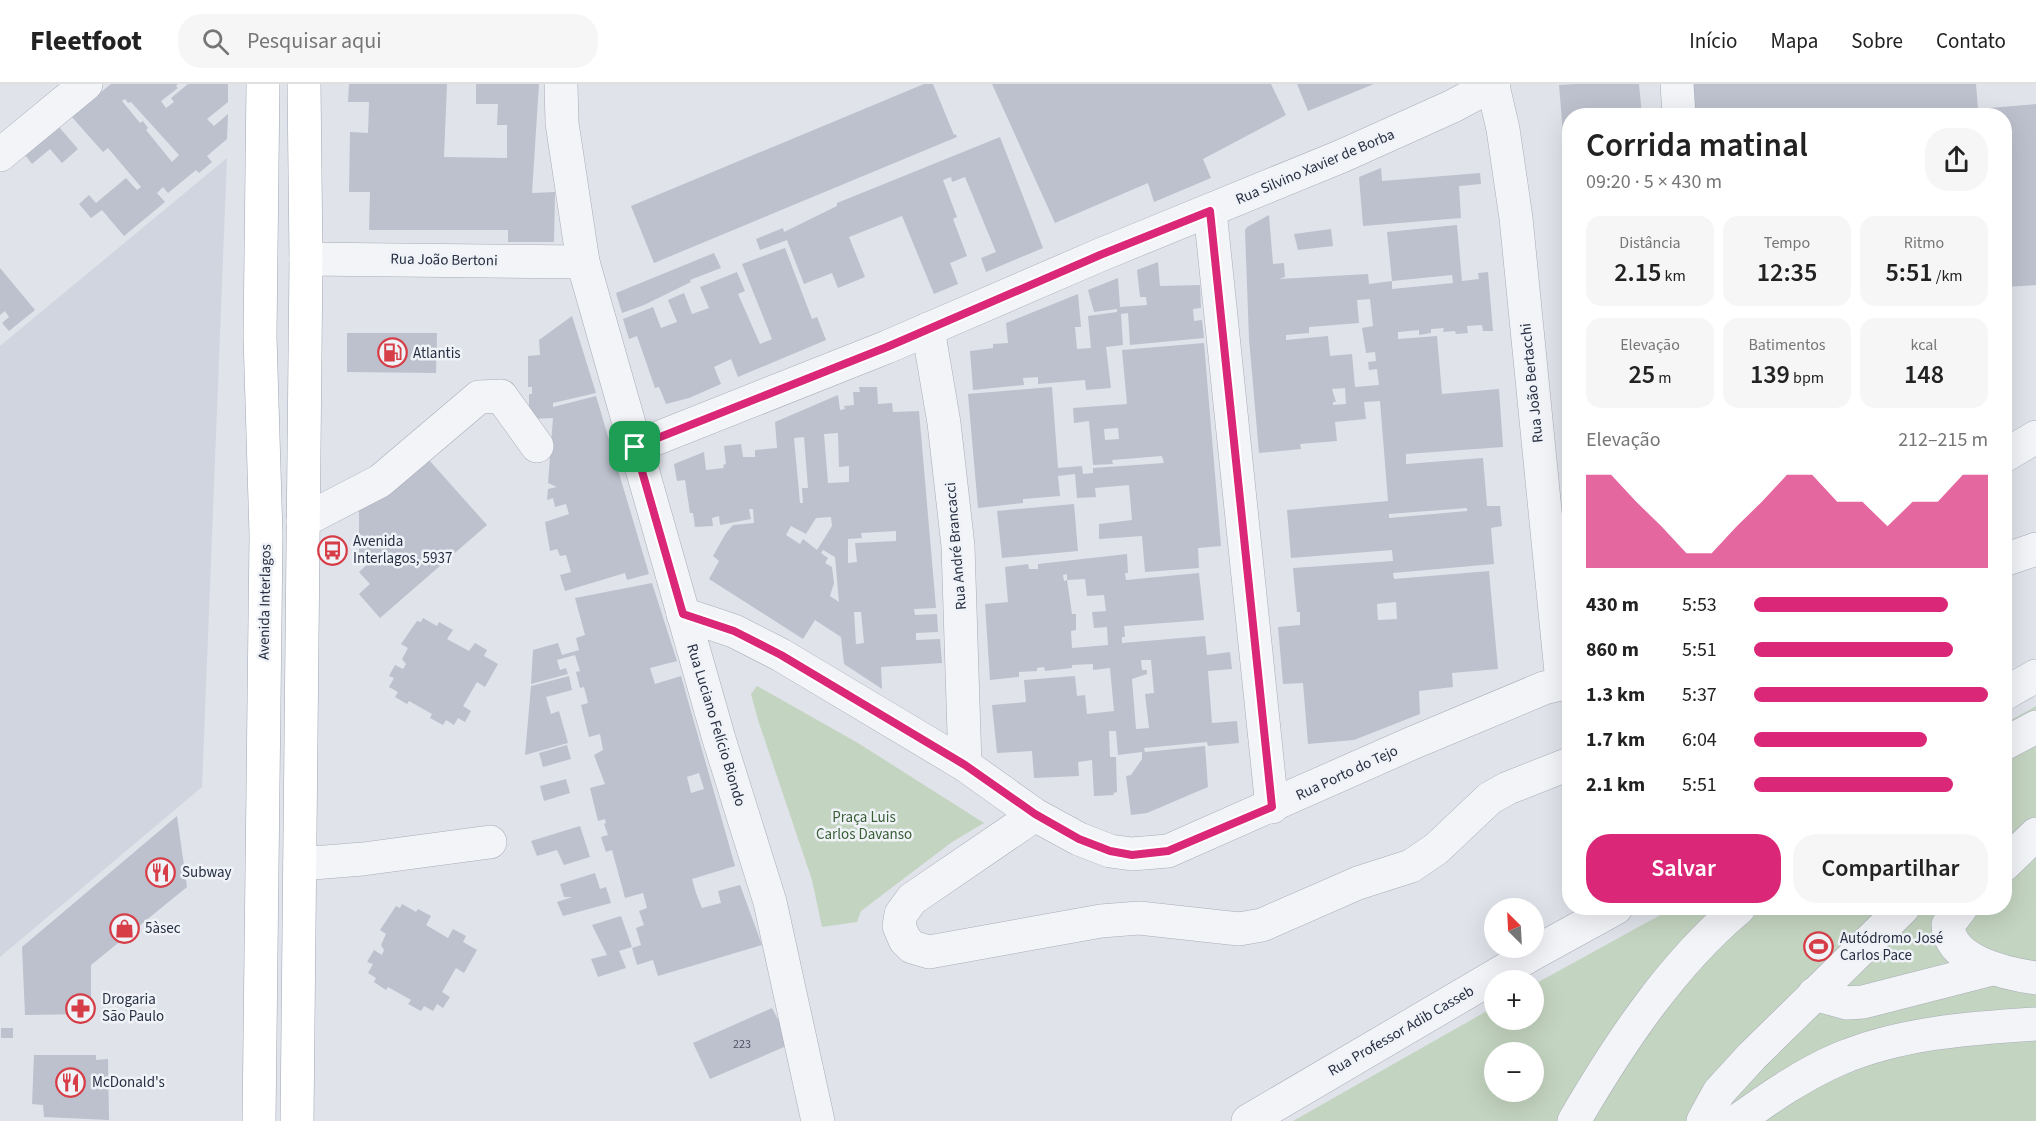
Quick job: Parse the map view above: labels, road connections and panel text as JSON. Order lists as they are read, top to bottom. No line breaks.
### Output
{"streets":{"main road":["Avenida Interlagos"],"street":["Rua Silvino Xavier de Borba","Rua João Bertoni","Rua João Bertacchi","Rua André Brancacci","Rua Luciano Felício Biondo","Rua Porto do Tejo","Rua Professor Adib Casseb"]},"crossings":[["Rua Silvino Xavier de Borba","Rua João Bertacchi"],["Rua Silvino Xavier de Borba","Rua André Brancacci"],["Rua Silvino Xavier de Borba","Rua Luciano Felício Biondo"],["Rua João Bertoni","Rua Luciano Felício Biondo"],["Rua André Brancacci","Rua Porto do Tejo"],["Rua Luciano Felício Biondo","Rua Porto do Tejo"]],"parks":["Praça Luis Carlos Davanso"],"places":{"fuel station":["Atlantis"],"bus stop":["Avenida Interlagos, 5937"],"restaurant":["Subway","McDonald's"],"shop":["5àsec"],"sports":["Autódromo José Carlos Pace"],"pharmacy":["Drogaria São Paulo"]},"house_numbers":["223"],"north":"top left","page":{"header":"Fleetfoot","search":"Pesquisar aqui","nav":["Início","Mapa","Sobre","Contato"],"heading":["Corrida matinal","09:20 · 5 × 430 m"],"stats":[["Distância","2.15 km"],["Tempo","12:35"],["Ritmo","5:51 /km"],["Elevação","25 m"],["Batimentos","139 bpm"],["kcal","148"]],"chart":["Elevação","212–215 m"],"list":[{"name":"430 m","note":"5:53"},{"name":"860 m","note":"5:51"},{"name":"1.3 km","note":"5:37"},{"name":"1.7 km","note":"6:04"},{"name":"2.1 km","note":"5:51"}],"buttons":["Salvar","Compartilhar"],"map_buttons":["+","−"]}}
